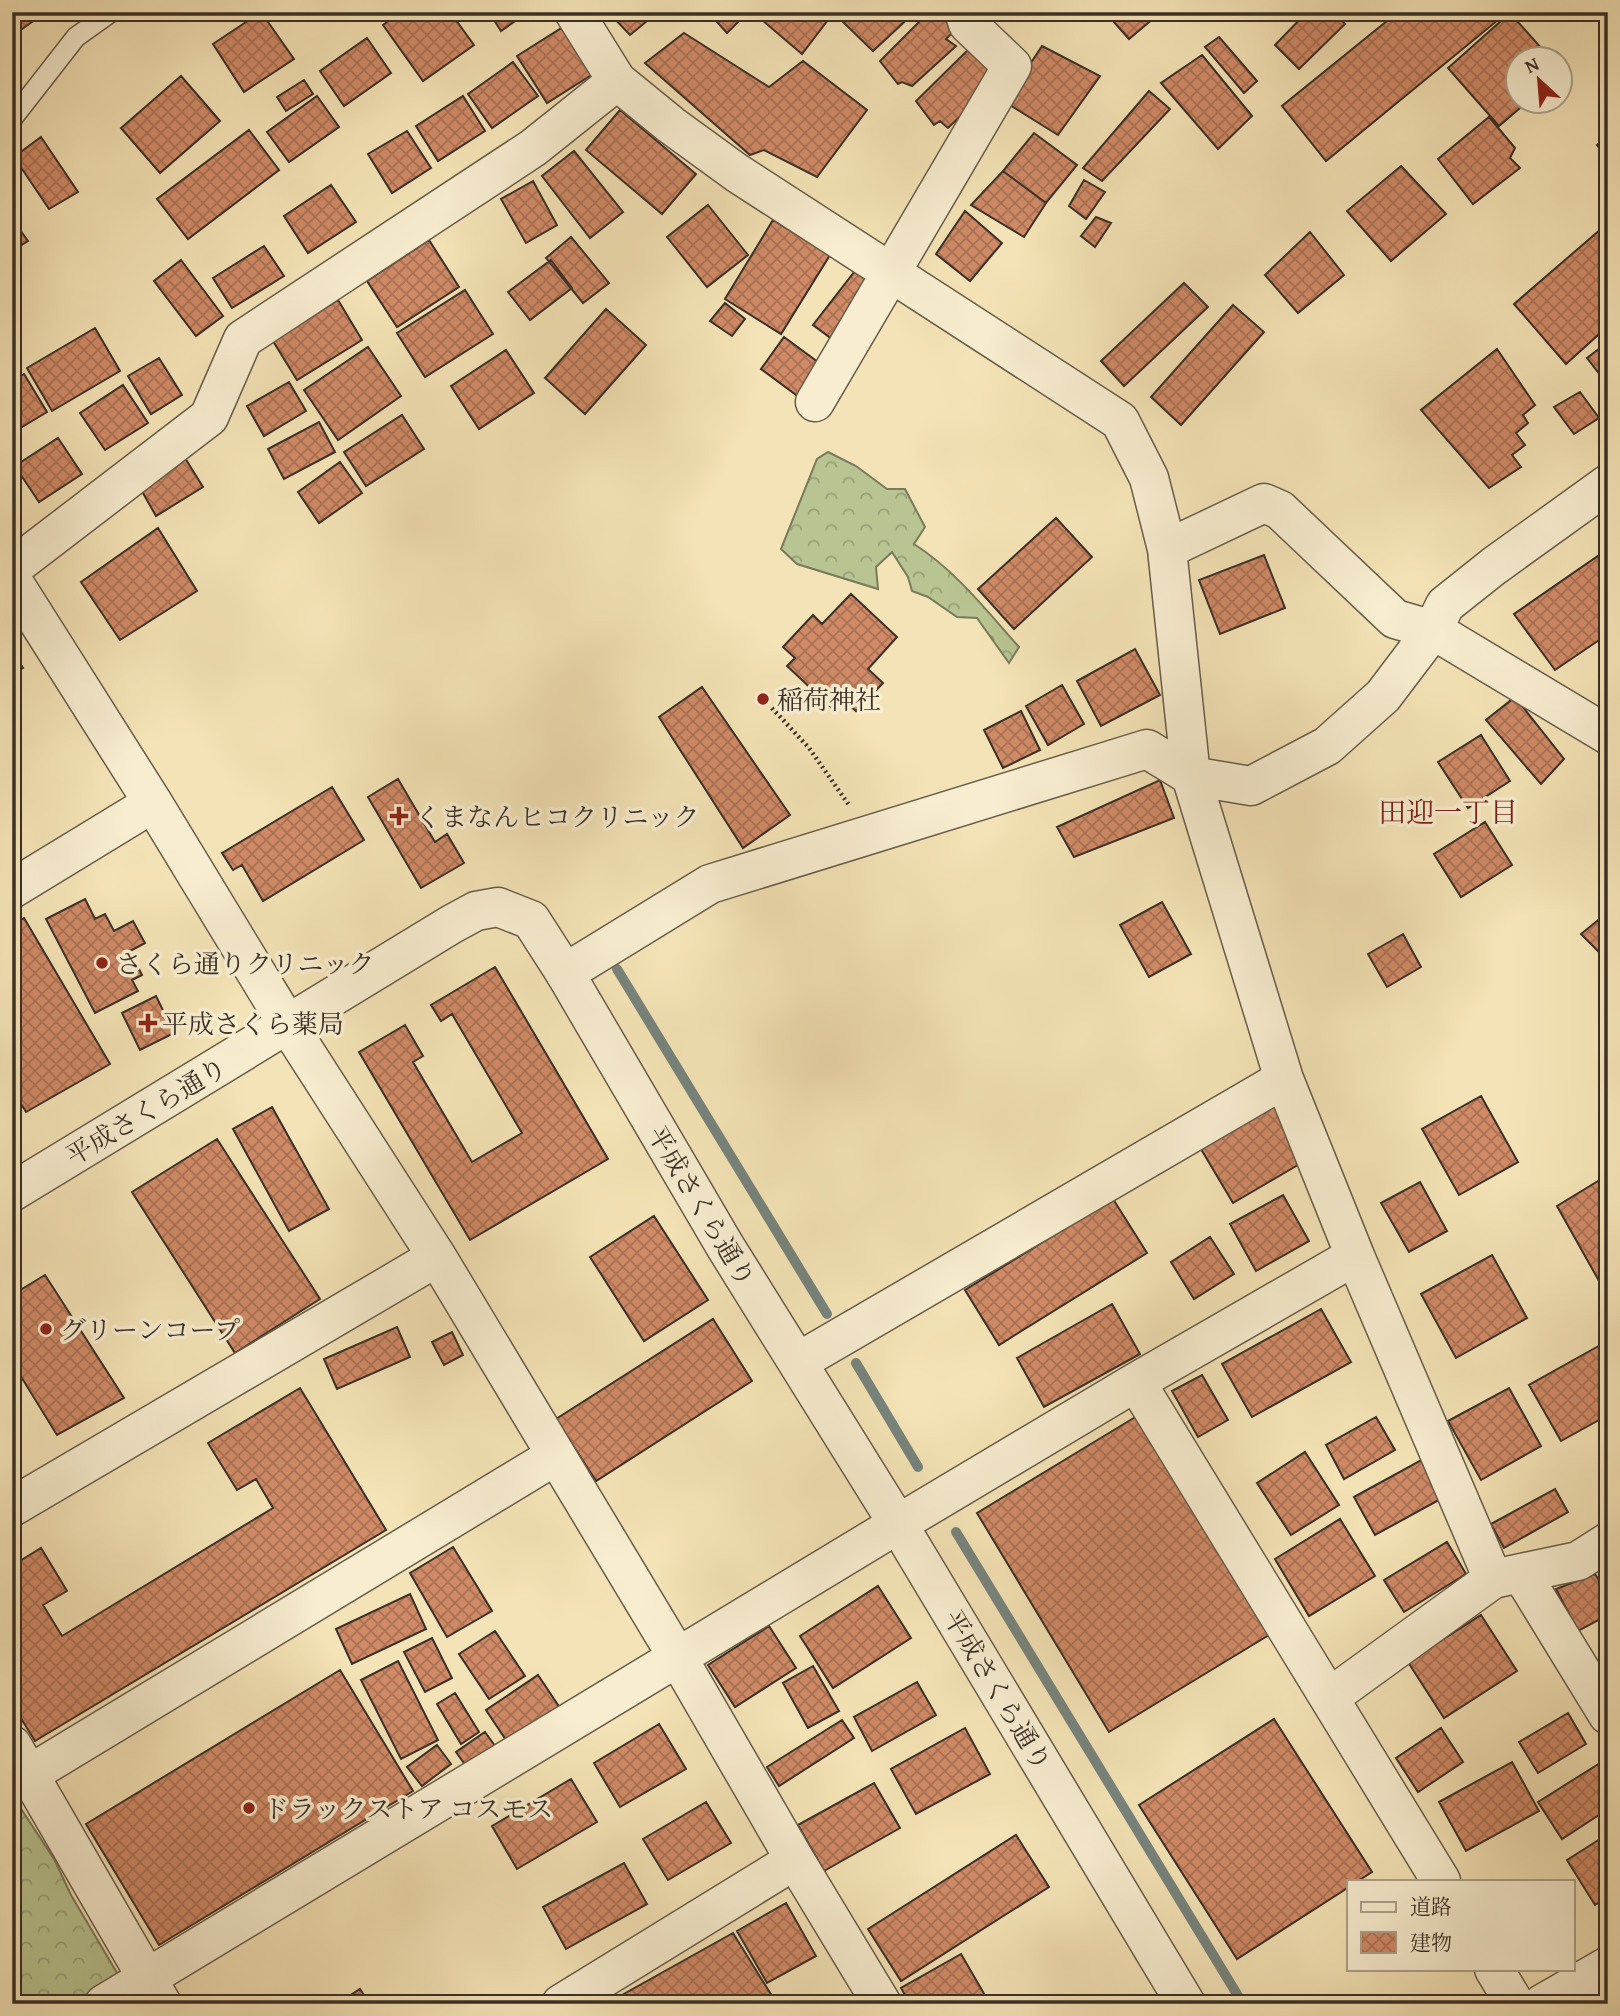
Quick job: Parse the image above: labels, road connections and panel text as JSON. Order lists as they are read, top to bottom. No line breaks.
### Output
{"streets":{"street":["平成さくら通り"]},"districts":["田迎一丁目"],"places":{"other":["稲荷神社","さくら通りクリニック","グリーンコープ","ドラックストア コスモス"],"health":["くまなんヒコクリニック","平成さくら薬局"]},"legend":["道路","建物"],"north":"top left"}
